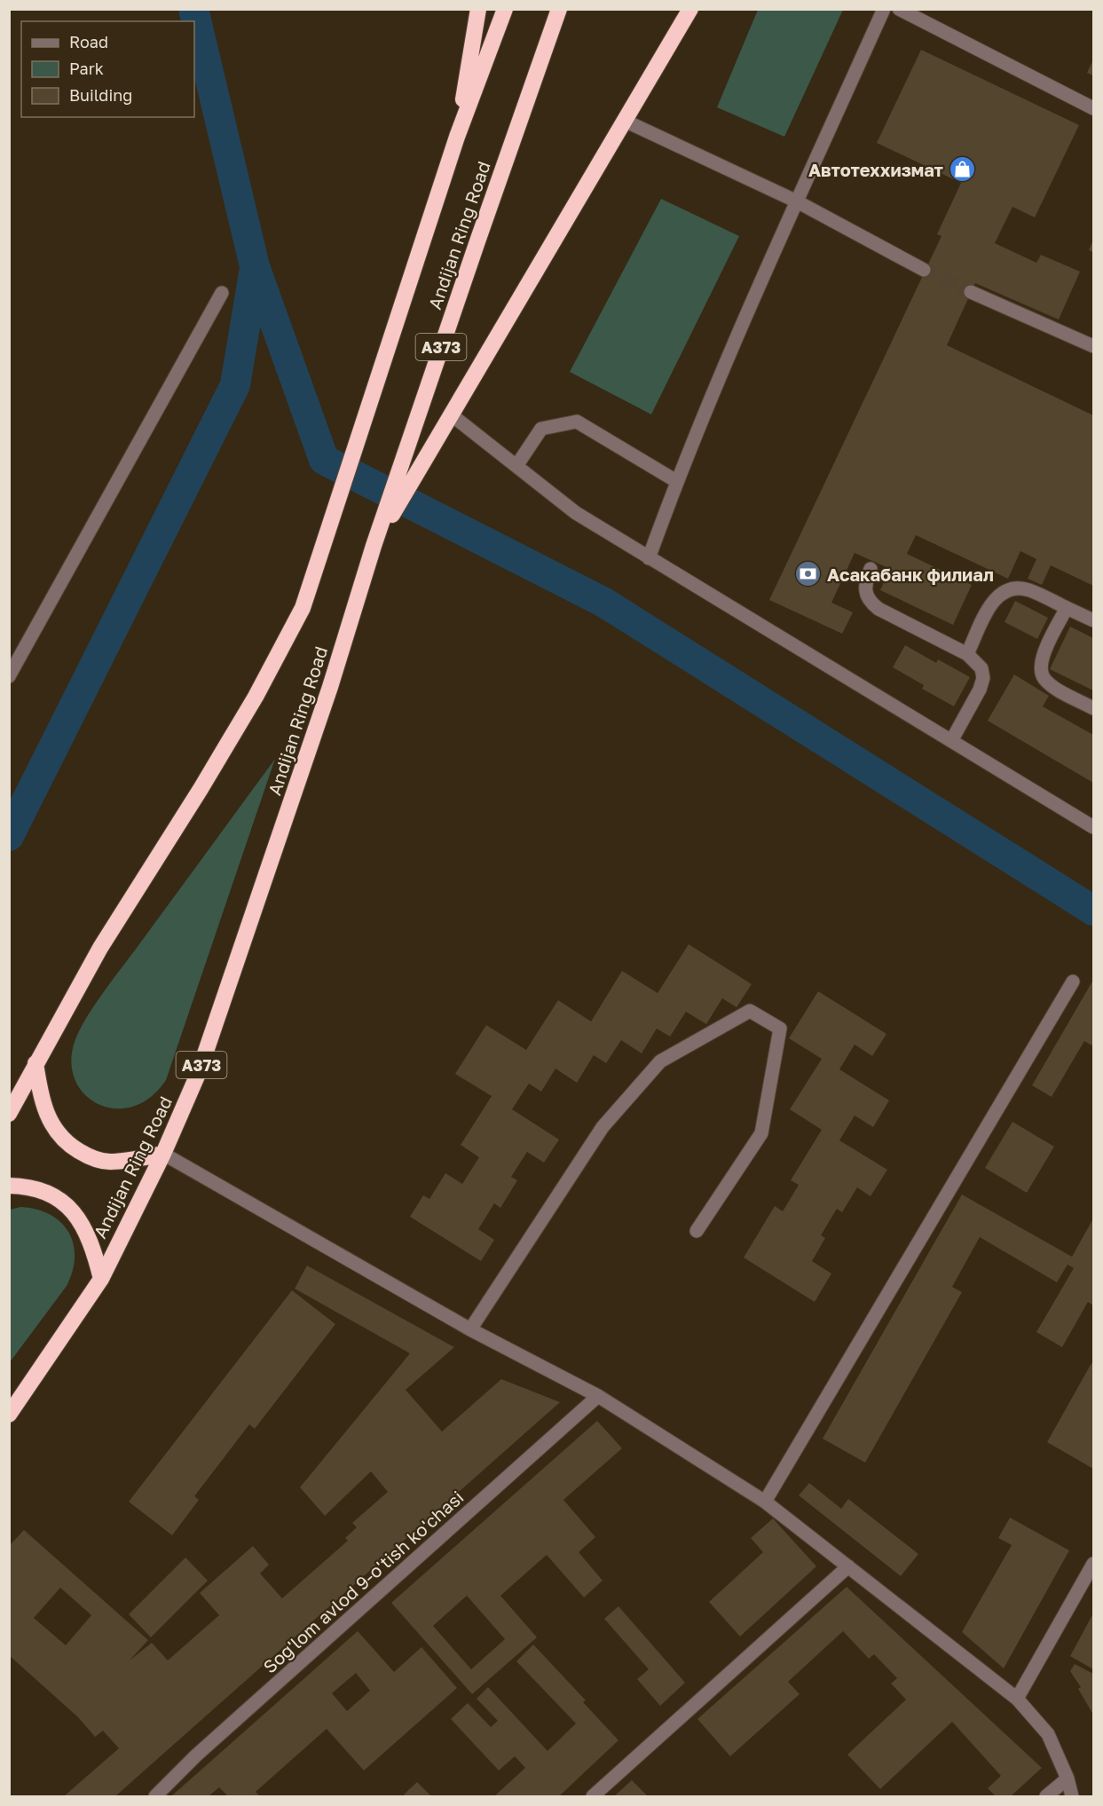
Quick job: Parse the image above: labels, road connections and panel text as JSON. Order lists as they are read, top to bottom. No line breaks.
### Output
{"streets":{"highway":["Andijan Ring Road","A373"],"street":["Sog'lom avlod 9-o'tish ko'chasi"]},"places":{"shop":["Автотеххизмат"],"bank":["Асакабанк филиал"]},"legend":["Road","Park","Building"]}
